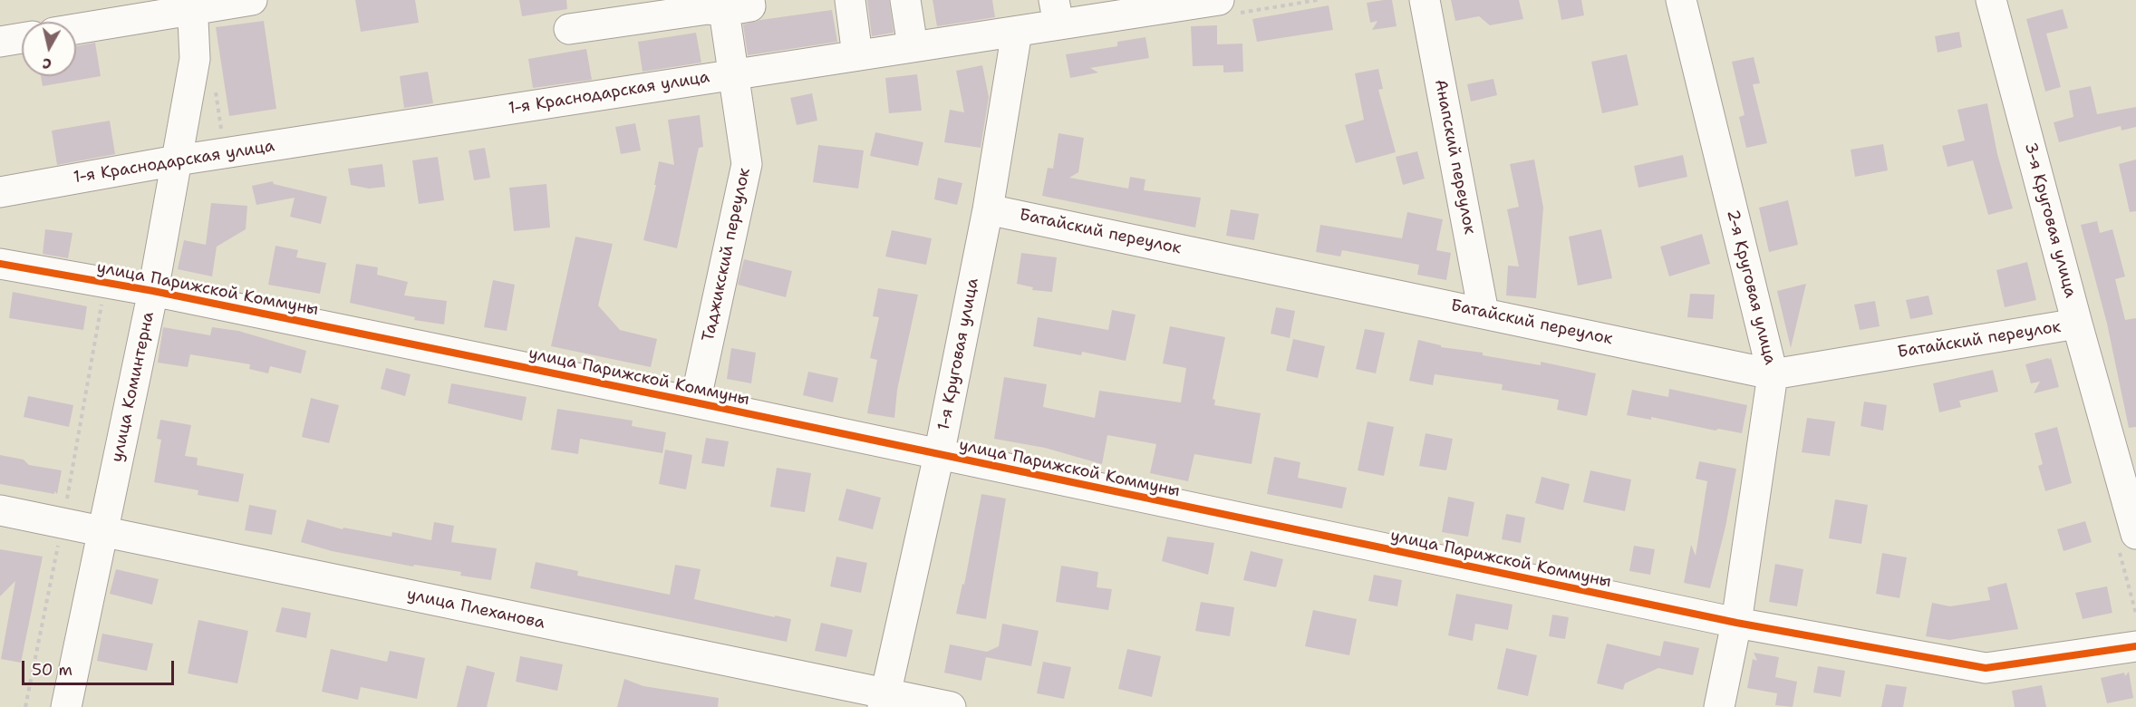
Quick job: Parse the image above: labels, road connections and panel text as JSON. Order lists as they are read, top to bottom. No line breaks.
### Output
{"streets":{"street":["1-я Краснодарская улица","Анапский переулок","3-я Круговая улица","Батайский переулок","Таджикский переулок","2-я Круговая улица","улица Парижской Коммуны","1-я Круговая улица","улица Коминтерна","улица Плеханова"]},"crossings":[["1-я Краснодарская улица","Таджикский переулок"],["1-я Краснодарская улица","1-я Круговая улица"],["1-я Краснодарская улица","улица Коминтерна"],["Анапский переулок","Батайский переулок"],["3-я Круговая улица","Батайский переулок"],["Батайский переулок","2-я Круговая улица"],["Батайский переулок","1-я Круговая улица"],["Таджикский переулок","улица Парижской Коммуны"],["2-я Круговая улица","улица Парижской Коммуны"],["улица Парижской Коммуны","1-я Круговая улица"],["улица Парижской Коммуны","улица Коминтерна"],["1-я Круговая улица","улица Плеханова"],["улица Коминтерна","улица Плеханова"]],"scale_bar":"50 m","north":"bottom"}
